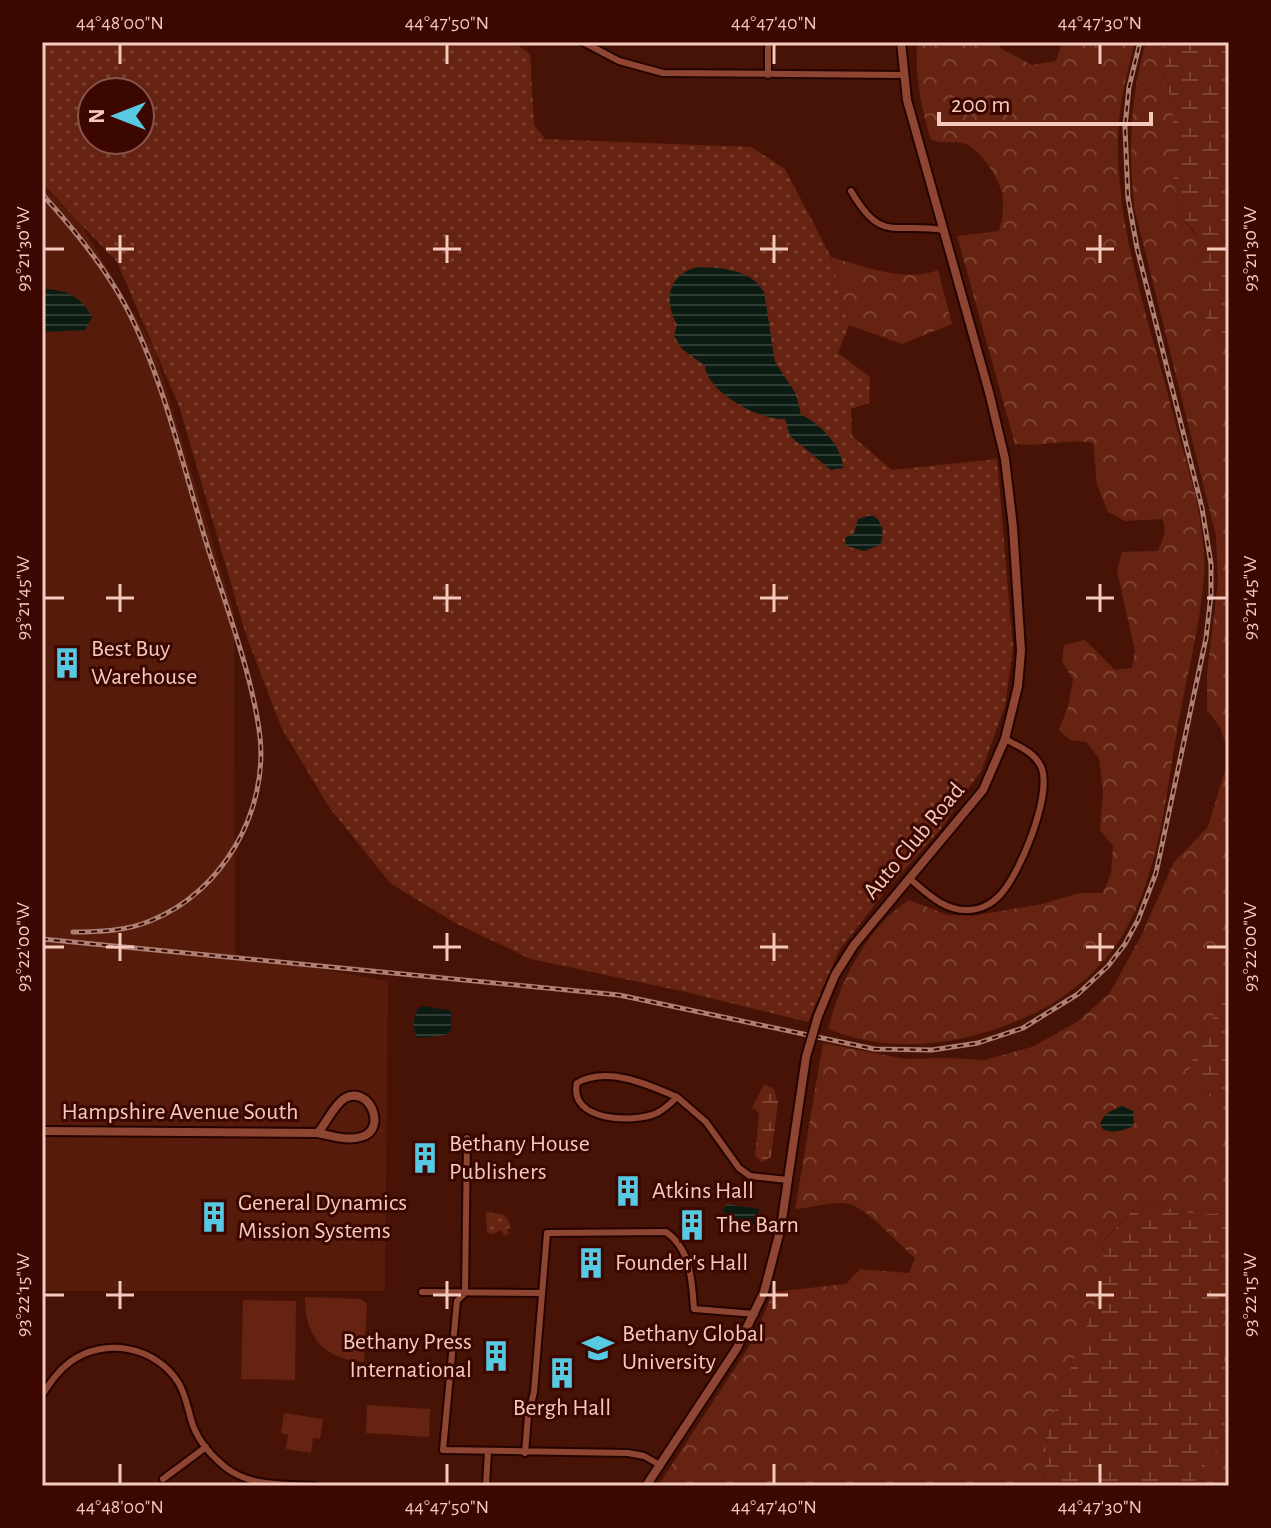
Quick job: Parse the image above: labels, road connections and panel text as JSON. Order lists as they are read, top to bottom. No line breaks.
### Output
{"streets":{"street":["Auto Club Road","Hampshire Avenue South"]},"places":{"building":["Best Buy Warehouse","Bethany House Publishers","Atkins Hall","General Dynamics Mission Systems","The Barn","Founder's Hall","Bethany Press International","Bergh Hall"],"school or university":["Bethany Global University"]},"scale_bar":"200 m","north":"left","coordinates":["44°48'00\"N","44°47'50\"N","44°47'40\"N","44°47'30\"N","93°21'30\"W","93°21'45\"W","93°22'00\"W","93°22'15\"W"]}
